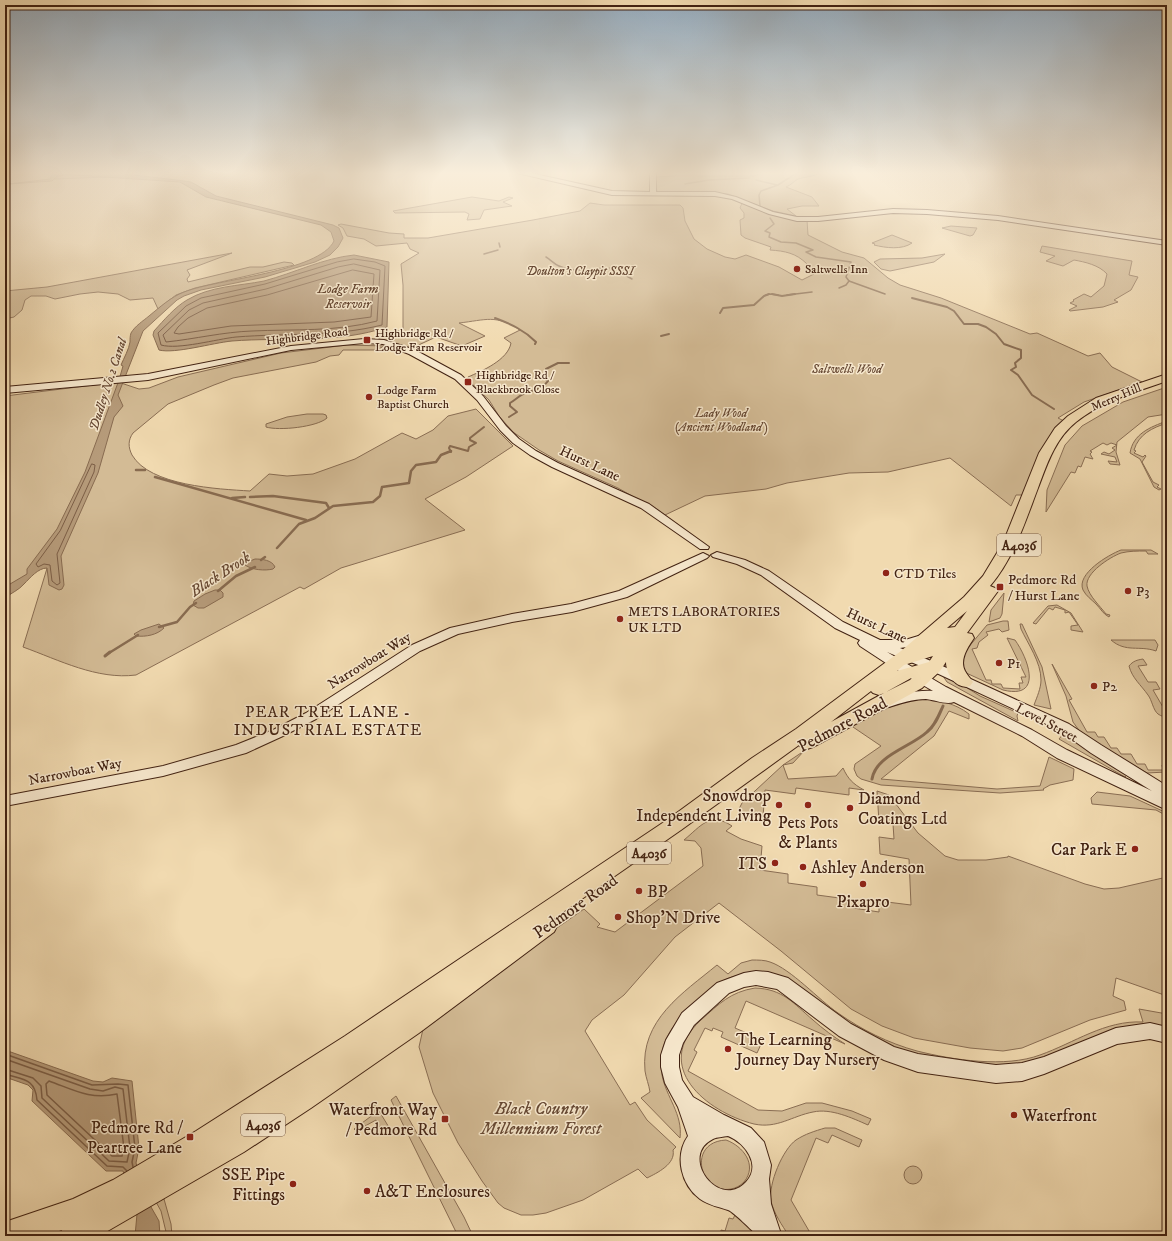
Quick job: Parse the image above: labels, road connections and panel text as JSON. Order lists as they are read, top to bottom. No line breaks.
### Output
{"streets":{"highway":["Merry Hill","A4036","Pedmore Road"],"street":["Highbridge Road","Hurst Lane","Narrowboat Way","Level Street"]},"crossings":[["Highbridge Road","Hurst Lane"],["Merry Hill","Pedmore Road"],["Hurst Lane","Narrowboat Way"],["Hurst Lane","Level Street"],["Hurst Lane","Pedmore Road"],["A4036","Pedmore Road"],["Level Street","Pedmore Road"]],"districts":["PEAR TREE LANE - INDUSTRIAL ESTATE"],"water":["Lodge Farm Reservoir","Dudley No.2 Canal","Black Brook"],"parks":["Doulton's Claypit SSSI","Saltwells Wood","Lady Wood (Ancient Woodland)","Black Country Millennium Forest"],"places":{"other":["Saltwells Inn","Lodge Farm Baptist Church","CTD Tiles","P3","METS LABORATORIES UK LTD","P1","P2","Snowdrop Independent Living","Pets Pots & Plants","Diamond Coatings Ltd","Car Park E","ITS","Ashley Anderson","Pixapro","BP","Shop'N Drive","The Learning Journey Day Nursery","Waterfront","SSE Pipe Fittings","A&T Enclosures"],"transit":["Highbridge Rd / Lodge Farm Reservoir","Highbridge Rd / Blackbrook Close","Pedmore Rd / Hurst Lane","Waterfront Way / Pedmore Rd","Pedmore Rd / Peartree Lane"]}}
